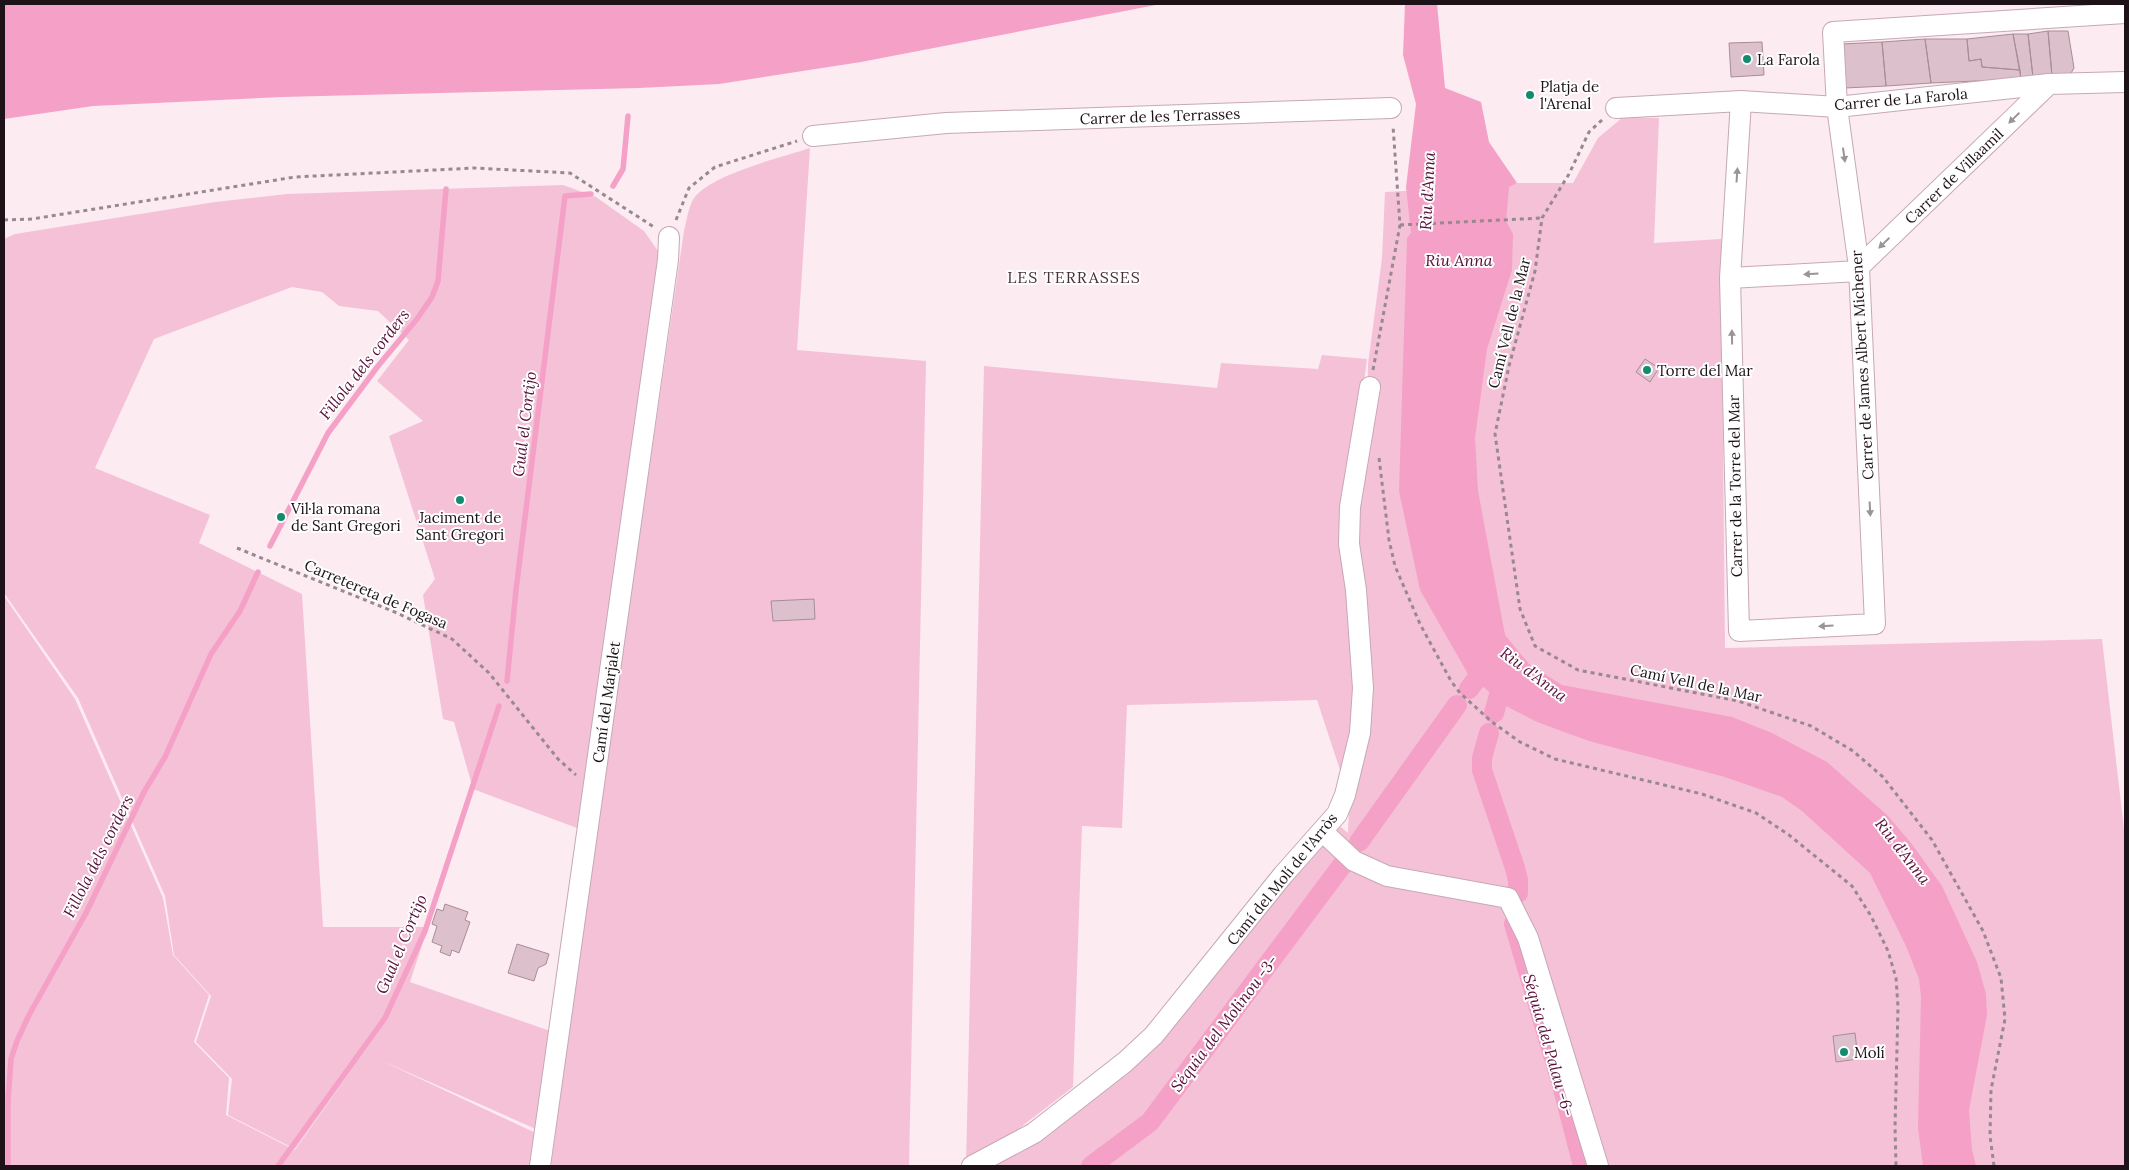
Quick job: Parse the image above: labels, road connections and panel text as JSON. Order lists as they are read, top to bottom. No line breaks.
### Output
{"streets":{"street":["Carrer de La Farola","Carrer de les Terrasses","Carrer de Villaamil","Carrer de James Albert Michener","Carrer de la Torre del Mar","Camí del Marjalet","Camí del Molí de l'Arròs"],"path":["Camí Vell de la Mar","Carretereta de Fogasa"]},"crossings":[["Carrer de La Farola","Carrer de Villaamil"],["Carrer de La Farola","Carrer de James Albert Michener"],["Carrer de La Farola","Carrer de la Torre del Mar"],["Carrer de Villaamil","Carrer de James Albert Michener"],["Carrer de James Albert Michener","Carrer de la Torre del Mar"],["Carretereta de Fogasa","Camí del Marjalet"]],"one_way":["Carrer de Villaamil","Carrer de James Albert Michener","Carrer de la Torre del Mar"],"districts":["LES TERRASSES"],"water":["Riu d'Anna","Riu Anna","Fillola dels corders","Gual el Cortijo","Séquia del Molinou -3-","Séquia del Palau -6-"],"places":["La Farola","Platja de l'Arenal","Torre del Mar","Jaciment de Sant Gregori","Vil·la romana de Sant Gregori","Molí"]}
